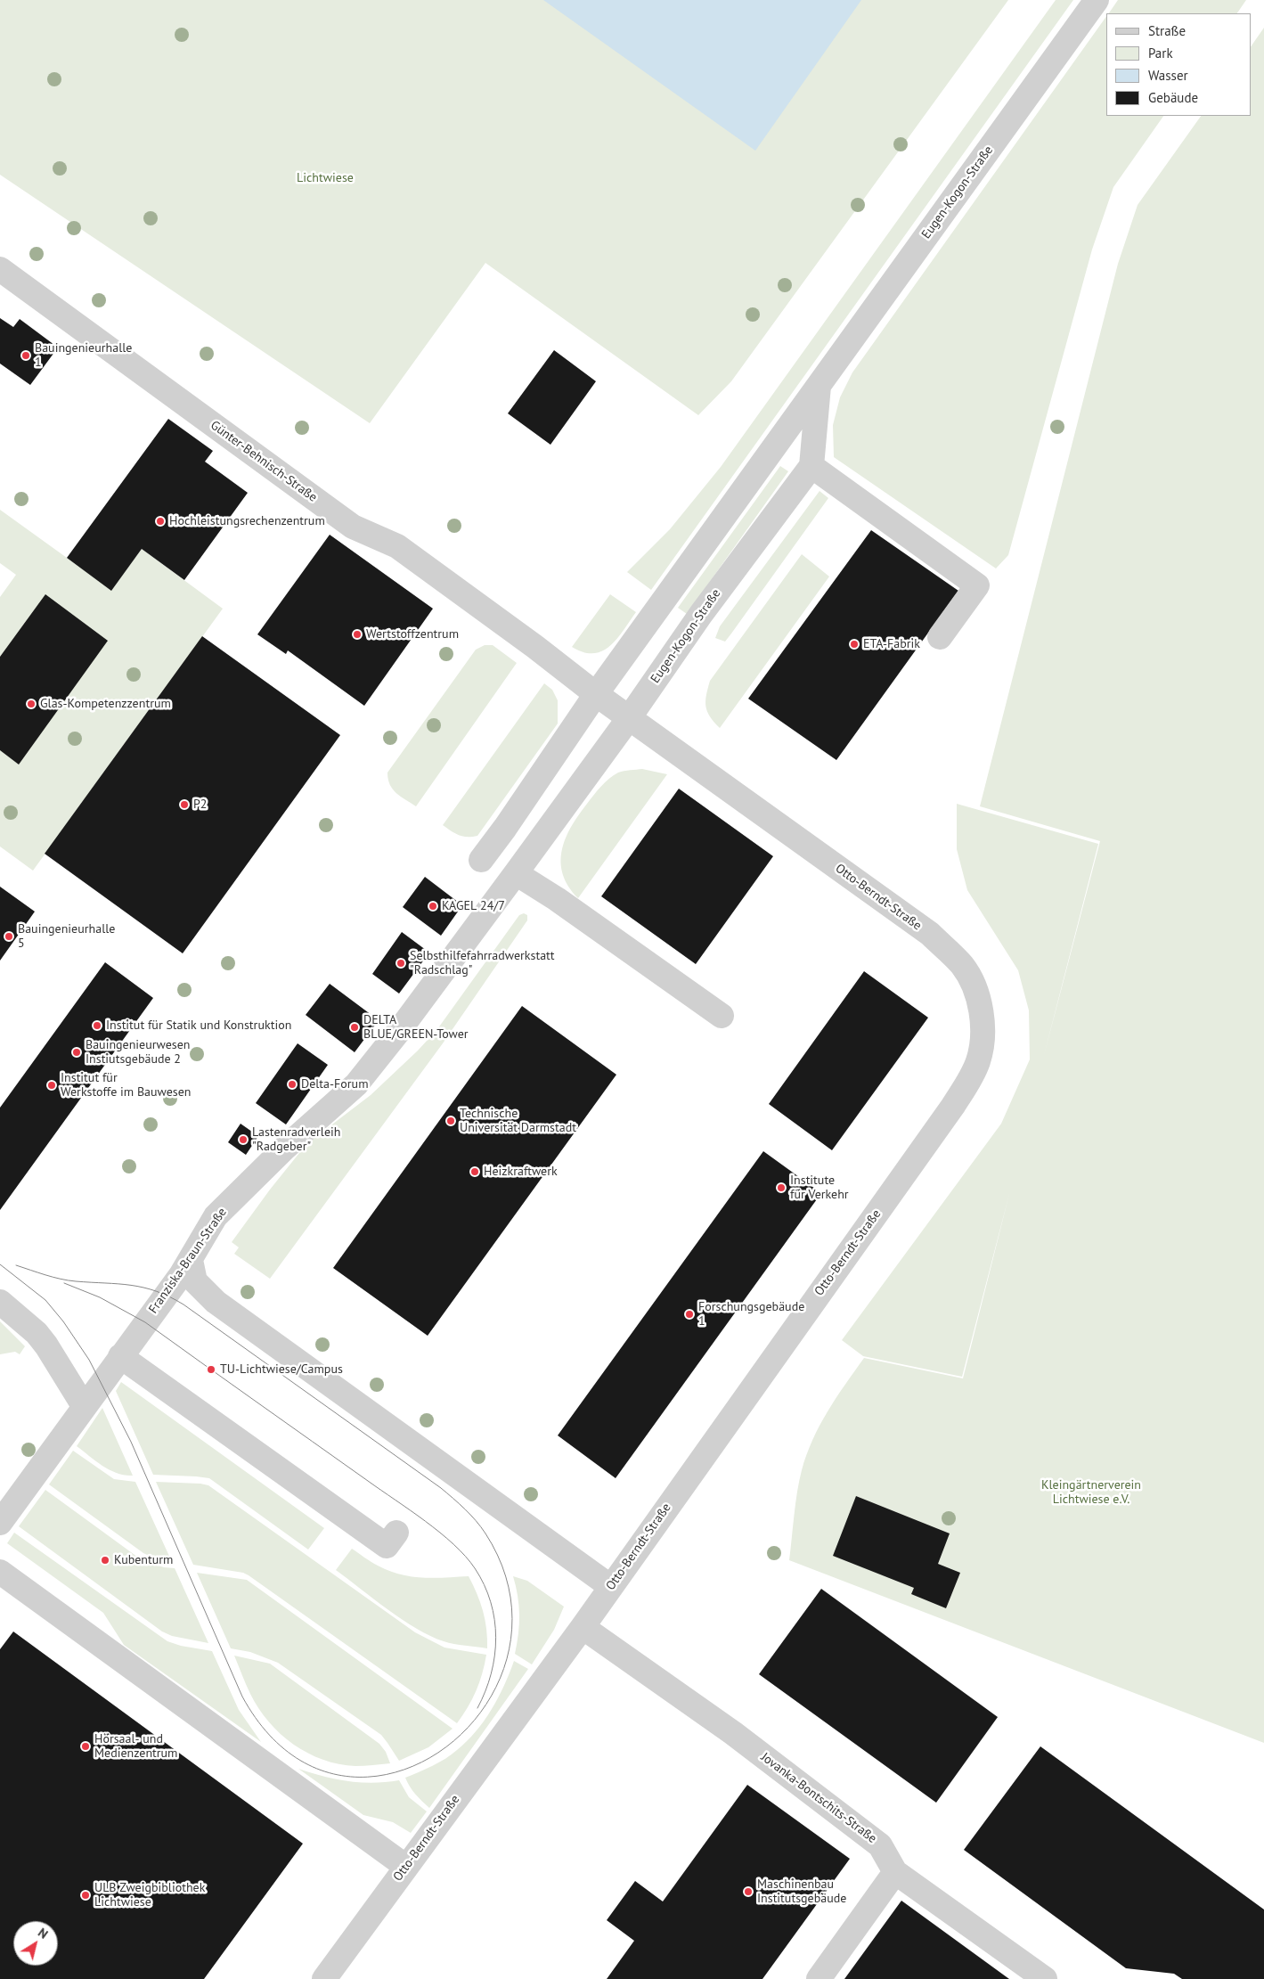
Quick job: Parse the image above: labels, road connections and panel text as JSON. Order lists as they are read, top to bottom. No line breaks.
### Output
{"streets":{"street":["Eugen-Kogon-Straße","Günter-Behnisch-Straße","Otto-Berndt-Straße","Franziska-Braun-Straße","Jovanka-Bontschits-Straße"]},"crossings":[["Eugen-Kogon-Straße","Günter-Behnisch-Straße"],["Eugen-Kogon-Straße","Otto-Berndt-Straße"],["Eugen-Kogon-Straße","Franziska-Braun-Straße"],["Günter-Behnisch-Straße","Otto-Berndt-Straße"],["Otto-Berndt-Straße","Jovanka-Bontschits-Straße"]],"parks":["Lichtwiese","Kleingärtnerverein Lichtwiese e.V."],"places":["Bauingenieurhalle 1","Hochleistungsrechenzentrum","Wertstoffzentrum","ETA-Fabrik","Glas-Kompetenzzentrum","P2","KAGEL 24/7","Bauingenieurhalle 5","Selbsthilfefahrradwerkstatt \"Radschlag\"","Institut für Statik und Konstruktion","DELTA BLUE/GREEN-Tower","Bauingenieurwesen Instiutsgebäude 2","Delta-Forum","Institut für Werkstoffe im Bauwesen","Technische Universität Darmstadt","Lastenradverleih \"Radgeber\"","Heizkraftwerk","Institute für Verkehr","Forschungsgebäude 1","TU-Lichtwiese/Campus","Kubenturm","Hörsaal- und Medienzentrum","Maschinenbau Institutsgebäude","ULB Zweigbibliothek Lichtwiese"],"legend":["Straße","Park","Wasser","Gebäude"],"north":"top right"}
